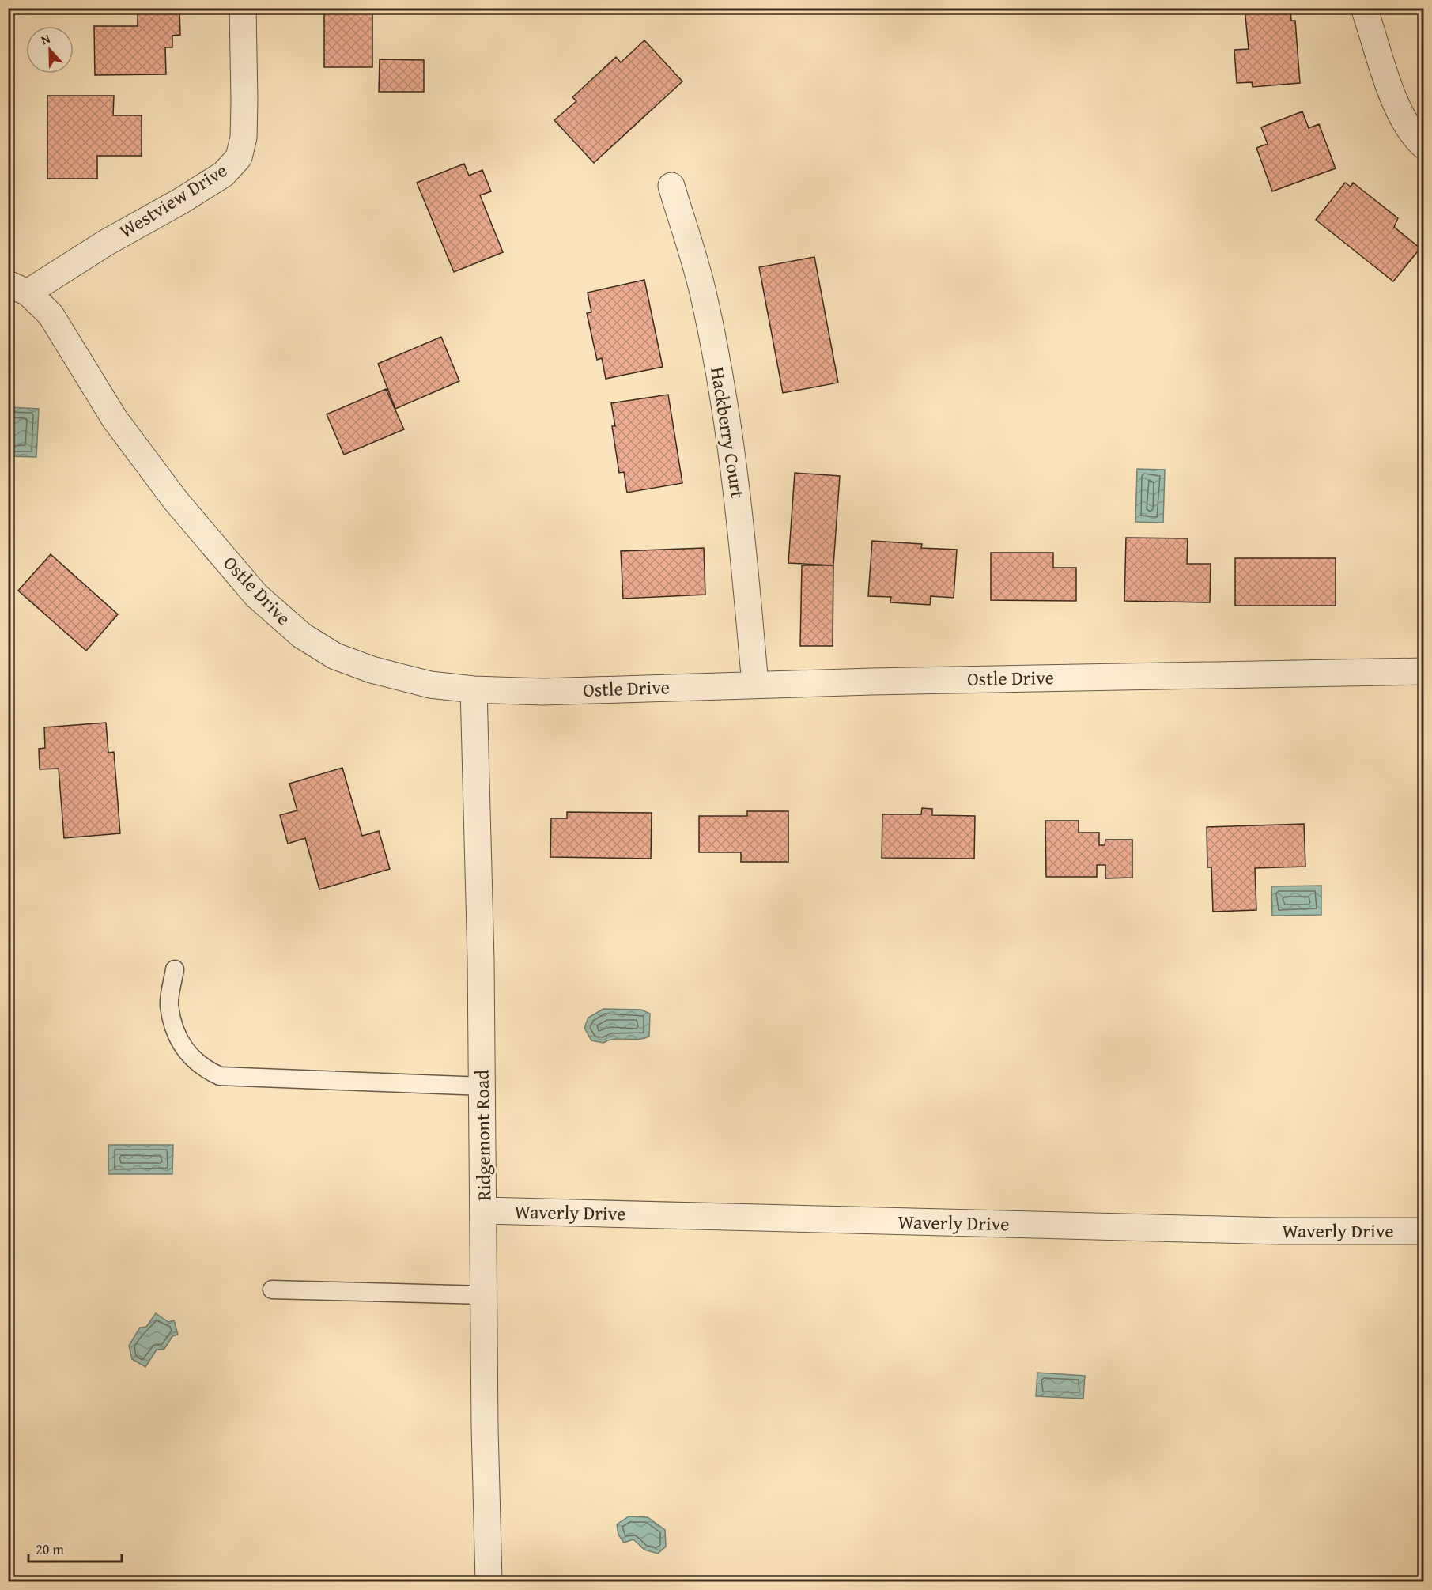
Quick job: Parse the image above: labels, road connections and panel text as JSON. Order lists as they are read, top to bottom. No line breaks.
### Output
{"streets":{"street":["Westview Drive","Hackberry Court","Ostle Drive","Ridgemont Road","Waverly Drive"]},"crossings":[["Westview Drive","Ostle Drive"],["Hackberry Court","Ostle Drive"],["Ostle Drive","Ridgemont Road"],["Ridgemont Road","Waverly Drive"]],"scale_bar":"20 m","north":"top"}
